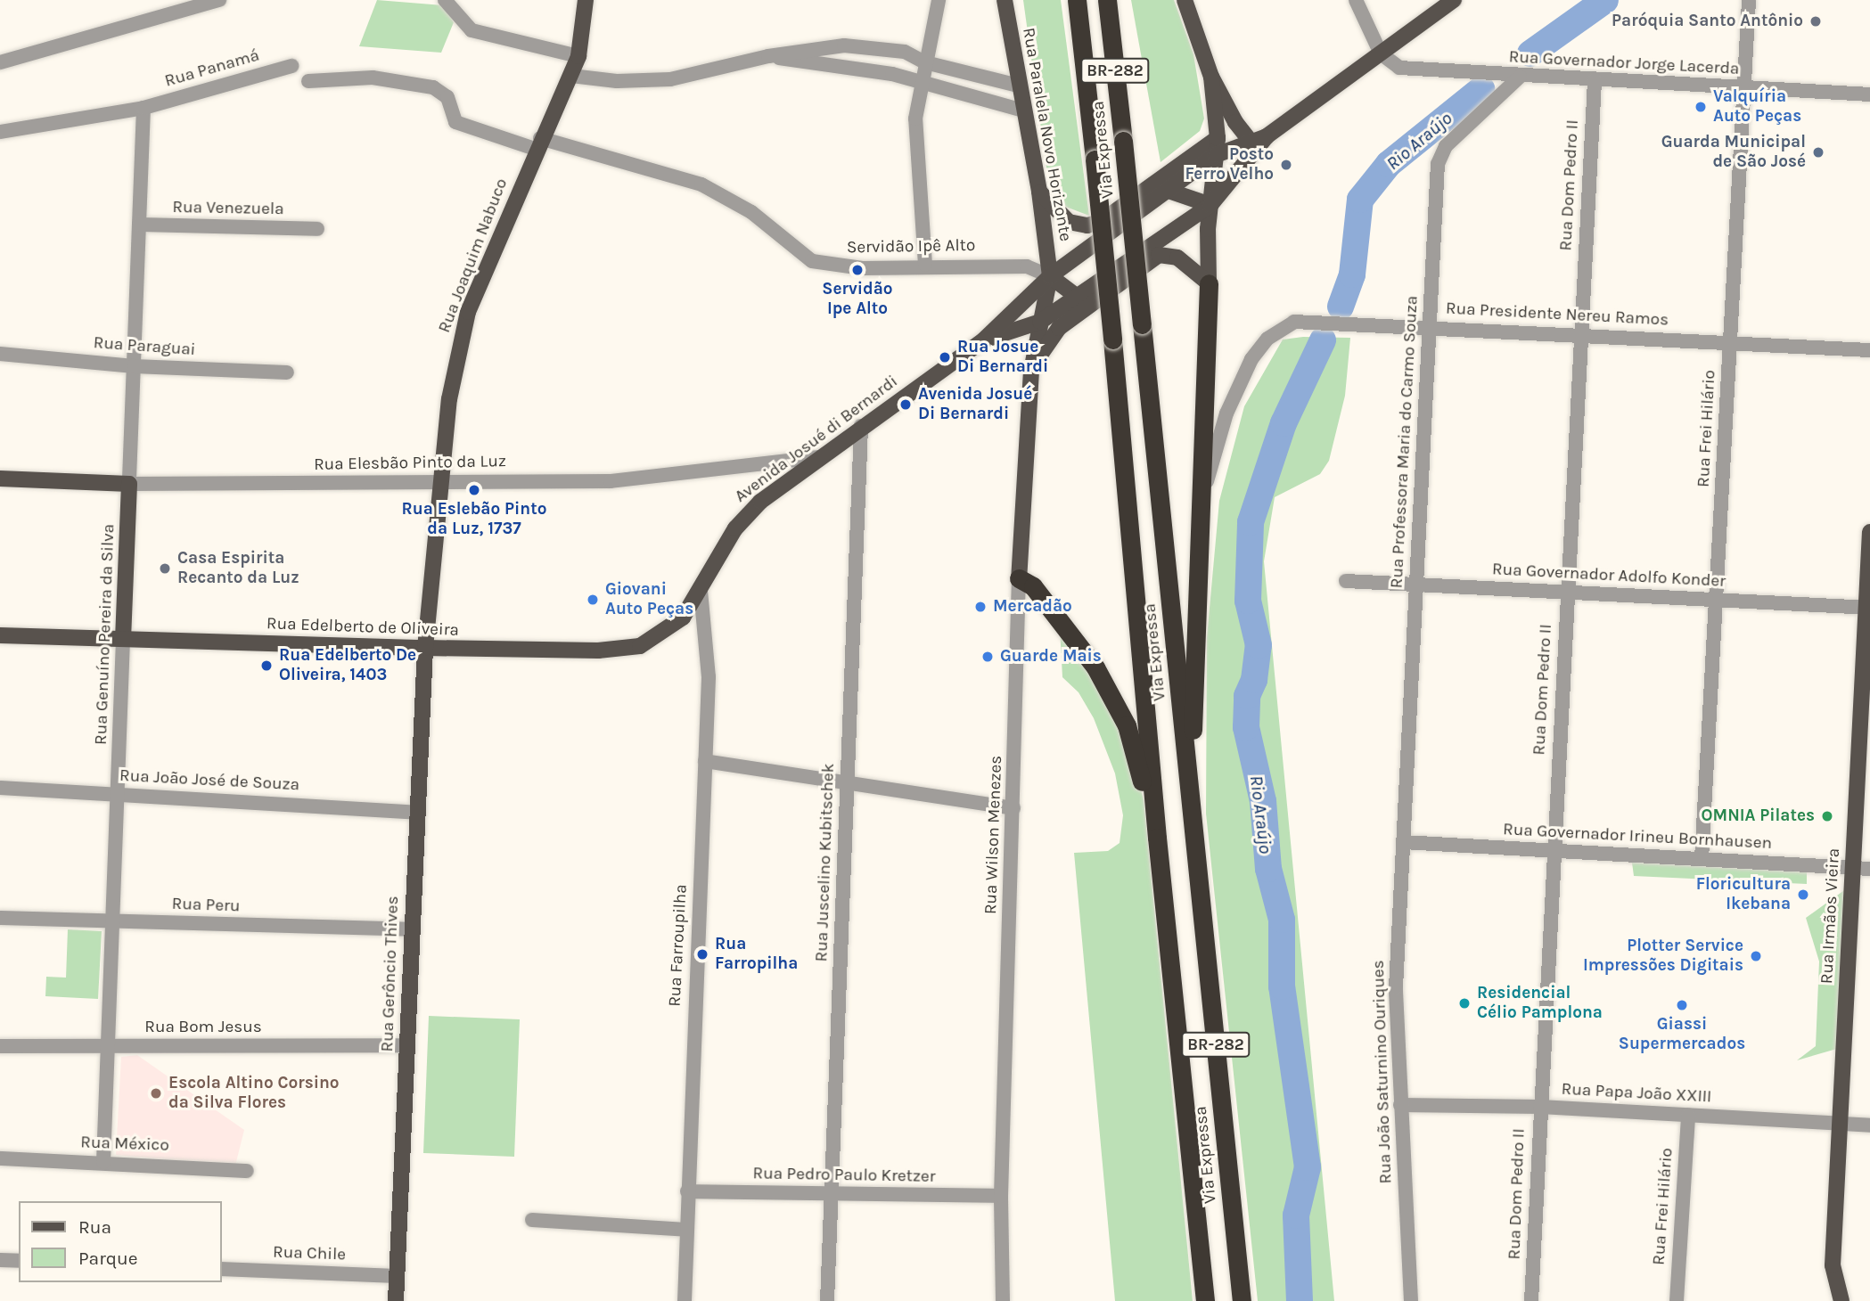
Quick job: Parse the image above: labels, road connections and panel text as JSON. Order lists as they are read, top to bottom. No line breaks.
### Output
{"streets":{"highway":["BR-282","Via Expressa"],"main road":["Rua Paralela Novo Horizonte","Rua Joaquim Nabuco","Avenida Josué di Bernardi","Rua Elesbão Pinto da Luz","Rua Edelberto de Oliveira","Rua Genuíno Pereira da Silva","Rua Wilson Menezes","Rua Irmãos Vieira","Rua Gerôncio Thives"],"street":["Rua Governador Jorge Lacerda","Rua Panamá","Rua Dom Pedro II","Rua Venezuela","Servidão Ipê Alto","Rua Presidente Nereu Ramos","Rua Paraguai","Rua Frei Hilário","Rua Professora Maria do Carmo Souza","Rua Governador Adolfo Konder","Rua João José de Souza","Rua Governador Irineu Bornhausen","Rua Juscelino Kubitschek","Rua Peru","Rua Farroupilha","Rua Bom Jesus","Rua João Saturnino Ouriques","Rua Papa João XXIII","Rua México","Rua Pedro Paulo Kretzer","Rua Chile"]},"crossings":[["Rua Governador Jorge Lacerda","Rua Dom Pedro II"],["Rua Governador Jorge Lacerda","Rua Frei Hilário"],["Rua Governador Jorge Lacerda","Avenida Josué di Bernardi"],["Rua Governador Jorge Lacerda","Rua Professora Maria do Carmo Souza"],["Rua Panamá","Rua Genuíno Pereira da Silva"],["Rua Paralela Novo Horizonte","Servidão Ipê Alto"],["Rua Paralela Novo Horizonte","Avenida Josué di Bernardi"],["Rua Paralela Novo Horizonte","Rua Wilson Menezes"],["Rua Dom Pedro II","Rua Presidente Nereu Ramos"],["Rua Dom Pedro II","Rua Governador Adolfo Konder"],["Rua Dom Pedro II","Rua Governador Irineu Bornhausen"],["Rua Dom Pedro II","Rua Papa João XXIII"],["Rua Venezuela","Rua Genuíno Pereira da Silva"],["Servidão Ipê Alto","Rua Joaquim Nabuco"],["Servidão Ipê Alto","Avenida Josué di Bernardi"],["Servidão Ipê Alto","Rua Wilson Menezes"],["Rua Joaquim Nabuco","Rua Elesbão Pinto da Luz"],["Rua Joaquim Nabuco","Rua Edelberto de Oliveira"],["Rua Joaquim Nabuco","Rua Gerôncio Thives"],["Rua Presidente Nereu Ramos","Rua Frei Hilário"],["Rua Presidente Nereu Ramos","Rua Professora Maria do Carmo Souza"],["Rua Paraguai","Rua Genuíno Pereira da Silva"],["Rua Frei Hilário","Rua Governador Adolfo Konder"],["Rua Frei Hilário","Rua Governador Irineu Bornhausen"],["Rua Frei Hilário","Rua Papa João XXIII"],["Avenida Josué di Bernardi","Rua Elesbão Pinto da Luz"],["Avenida Josué di Bernardi","Rua Edelberto de Oliveira"],["Avenida Josué di Bernardi","Rua Wilson Menezes"],["Avenida Josué di Bernardi","Rua Juscelino Kubitschek"],["Avenida Josué di Bernardi","Rua Farroupilha"],["Rua Professora Maria do Carmo Souza","Rua Governador Adolfo Konder"],["Rua Professora Maria do Carmo Souza","Rua Governador Irineu Bornhausen"],["Rua Professora Maria do Carmo Souza","Rua João Saturnino Ouriques"],["Rua Elesbão Pinto da Luz","Rua Genuíno Pereira da Silva"],["Rua Governador Adolfo Konder","Rua Irmãos Vieira"],["Rua Edelberto de Oliveira","Rua Genuíno Pereira da Silva"],["Rua Edelberto de Oliveira","Rua Farroupilha"],["Rua Edelberto de Oliveira","Rua Gerôncio Thives"],["Rua Genuíno Pereira da Silva","Rua João José de Souza"],["Rua Genuíno Pereira da Silva","Rua Peru"],["Rua Genuíno Pereira da Silva","Rua Bom Jesus"],["Rua Genuíno Pereira da Silva","Rua México"],["Rua João José de Souza","Rua Gerôncio Thives"],["Rua Wilson Menezes","Rua Pedro Paulo Kretzer"],["Rua Governador Irineu Bornhausen","Rua Irmãos Vieira"],["Rua Governador Irineu Bornhausen","Rua João Saturnino Ouriques"],["Rua Juscelino Kubitschek","Rua Pedro Paulo Kretzer"],["Rua Peru","Rua Gerôncio Thives"],["Rua Irmãos Vieira","Rua Papa João XXIII"],["Rua Farroupilha","Rua Pedro Paulo Kretzer"],["Rua Gerôncio Thives","Rua Bom Jesus"],["Rua Gerôncio Thives","Rua Chile"],["Rua João Saturnino Ouriques","Rua Papa João XXIII"]],"water":["Rio Araújo"],"places":["Paróquia Santo Antônio","Valquíria Auto Peças","Guarda Municipal de São José","Posto Ferro Velho","Servidão Ipe Alto","Rua Josue Di Bernardi","Avenida Josué Di Bernardi","Rua Eslebão Pinto da Luz, 1737","Casa Espirita Recanto da Luz","Giovani Auto Peças","Mercadão","Guarde Mais","Rua Edelberto De Oliveira, 1403","OMNIA Pilates","Floricultura Ikebana","Rua Farropilha","Plotter Service Impressões Digitais","Residencial Célio Pamplona","Giassi Supermercados","Escola Altino Corsino da Silva Flores"],"legend":["Rua","Parque"]}
